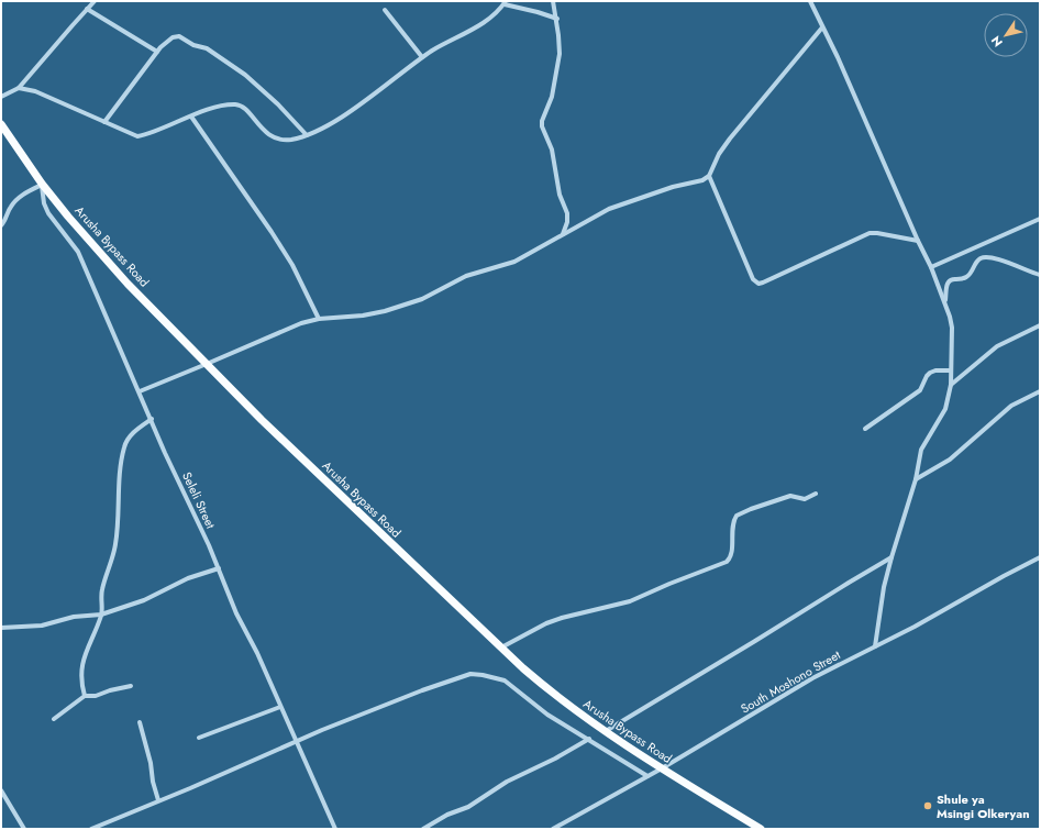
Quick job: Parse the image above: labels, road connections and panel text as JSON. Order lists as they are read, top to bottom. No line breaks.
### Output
{"streets":{"main road":["Arusha Bypass Road"],"street":["Seleli Street","South Moshono Street"]},"crossings":[["Arusha Bypass Road","Seleli Street"],["Arusha Bypass Road","South Moshono Street"]],"places":["Shule ya Msingi Olkeryan"],"north":"bottom left"}
